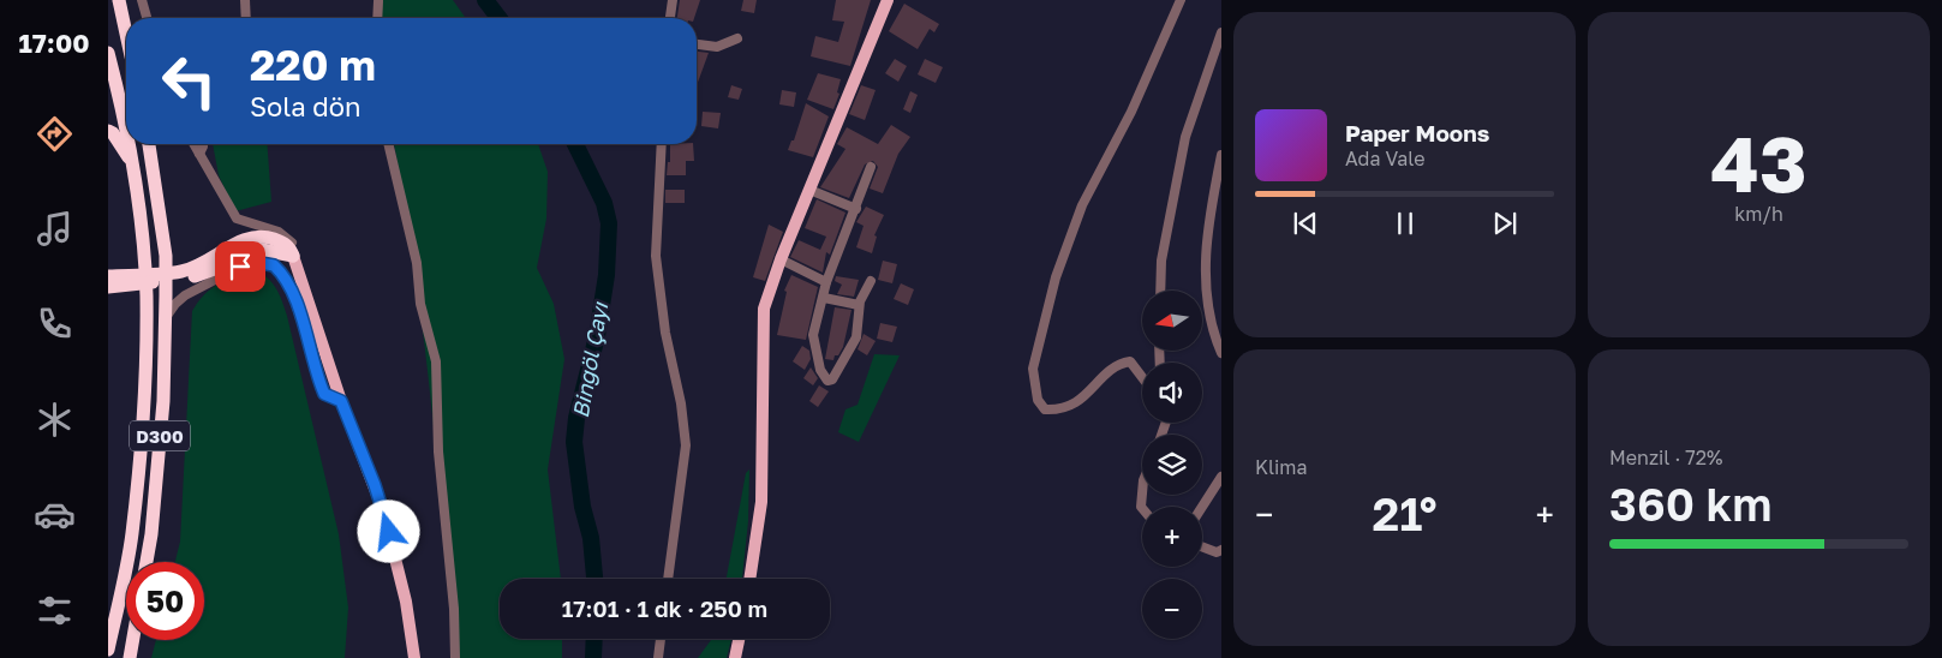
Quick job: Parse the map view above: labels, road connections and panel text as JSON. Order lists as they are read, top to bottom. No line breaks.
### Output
{"streets":{"highway":["D300"]},"water":["Bingöl Çayı"],"north":"left","page":{"tabs":"17:00","tile":[["43","km/h"],"Klima",["Menzil · 72%","360 km"]],"turn":["220 m","Sola dön"],"song":["Paper Moons","Ada Vale"],"map_buttons":["+","−"],"heat":["−","21°","+"],"limit":"50","trip":"17:01 · 1 dk · 250 m"}}
